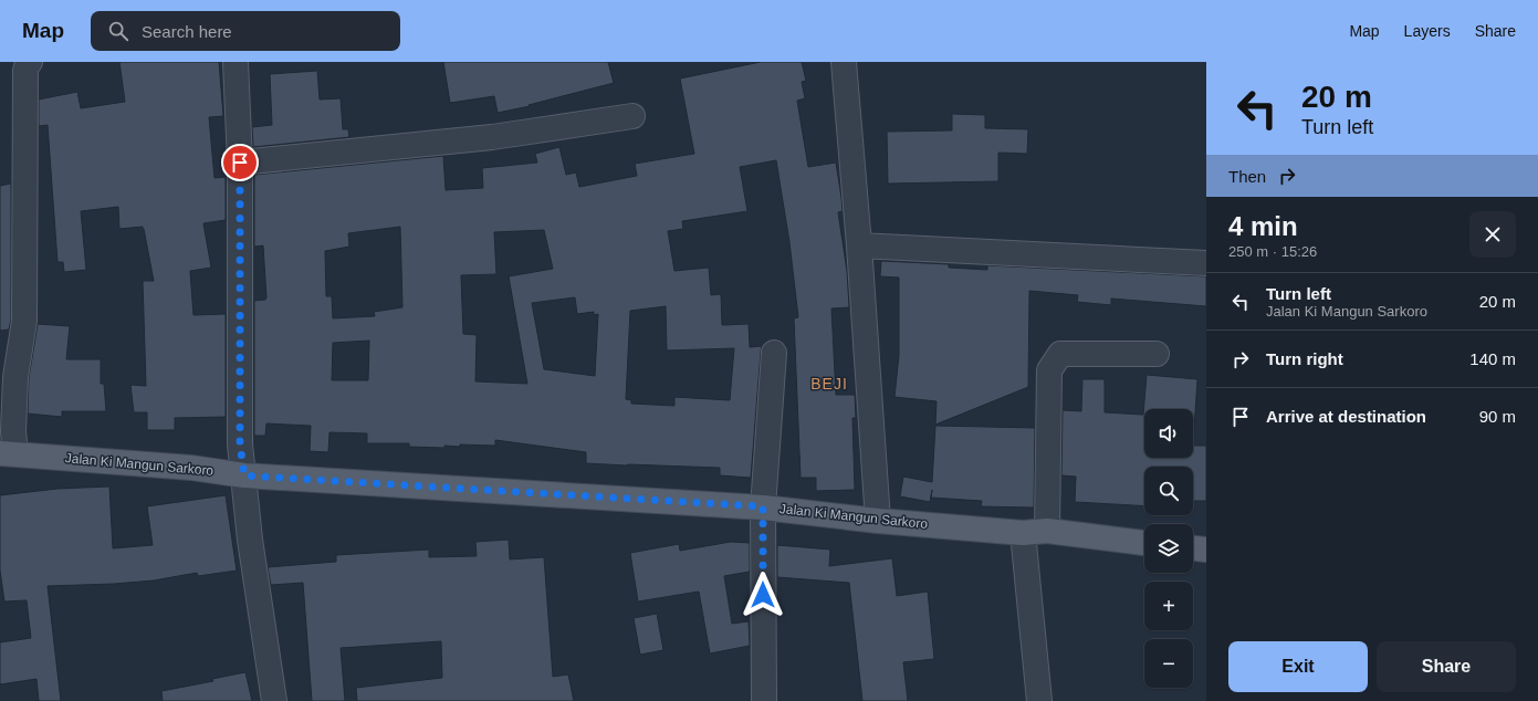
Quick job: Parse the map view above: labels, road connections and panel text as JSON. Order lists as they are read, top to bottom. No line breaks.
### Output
{"streets":{"main road":["Jalan Ki Mangun Sarkoro"]},"districts":["BEJI"],"page":{"header":"Map","search":"Search here","nav":["Map","Layers","Share"],"turn":["20 m","Turn left"],"then":"Then","heading":["4 min","250 m · 15:26"],"list":[{"name":"Turn left","note":"Jalan Ki Mangun Sarkoro","value":"20 m"},{"name":"Turn right","value":"140 m"},{"name":"Arrive at destination","value":"90 m"}],"map_buttons":["+","−"],"buttons":["Exit","Share"]}}
